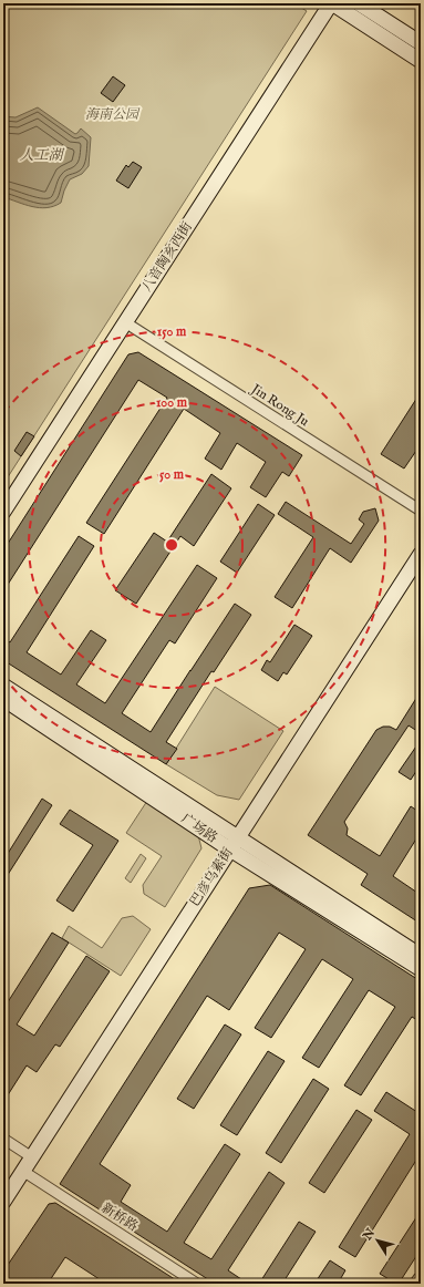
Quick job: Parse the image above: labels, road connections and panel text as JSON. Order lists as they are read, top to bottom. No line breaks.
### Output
{"streets":{"street":["八音陶亥西街","Jin Rong Ju","广场路","巴彦乌素街","新桥路"]},"crossings":[["八音陶亥西街","Jin Rong Ju"],["广场路","巴彦乌素街"],["巴彦乌素街","新桥路"]],"water":["人工湖"],"parks":["海南公园"],"north":"top left","rings":["150 m","100 m","50 m"]}
